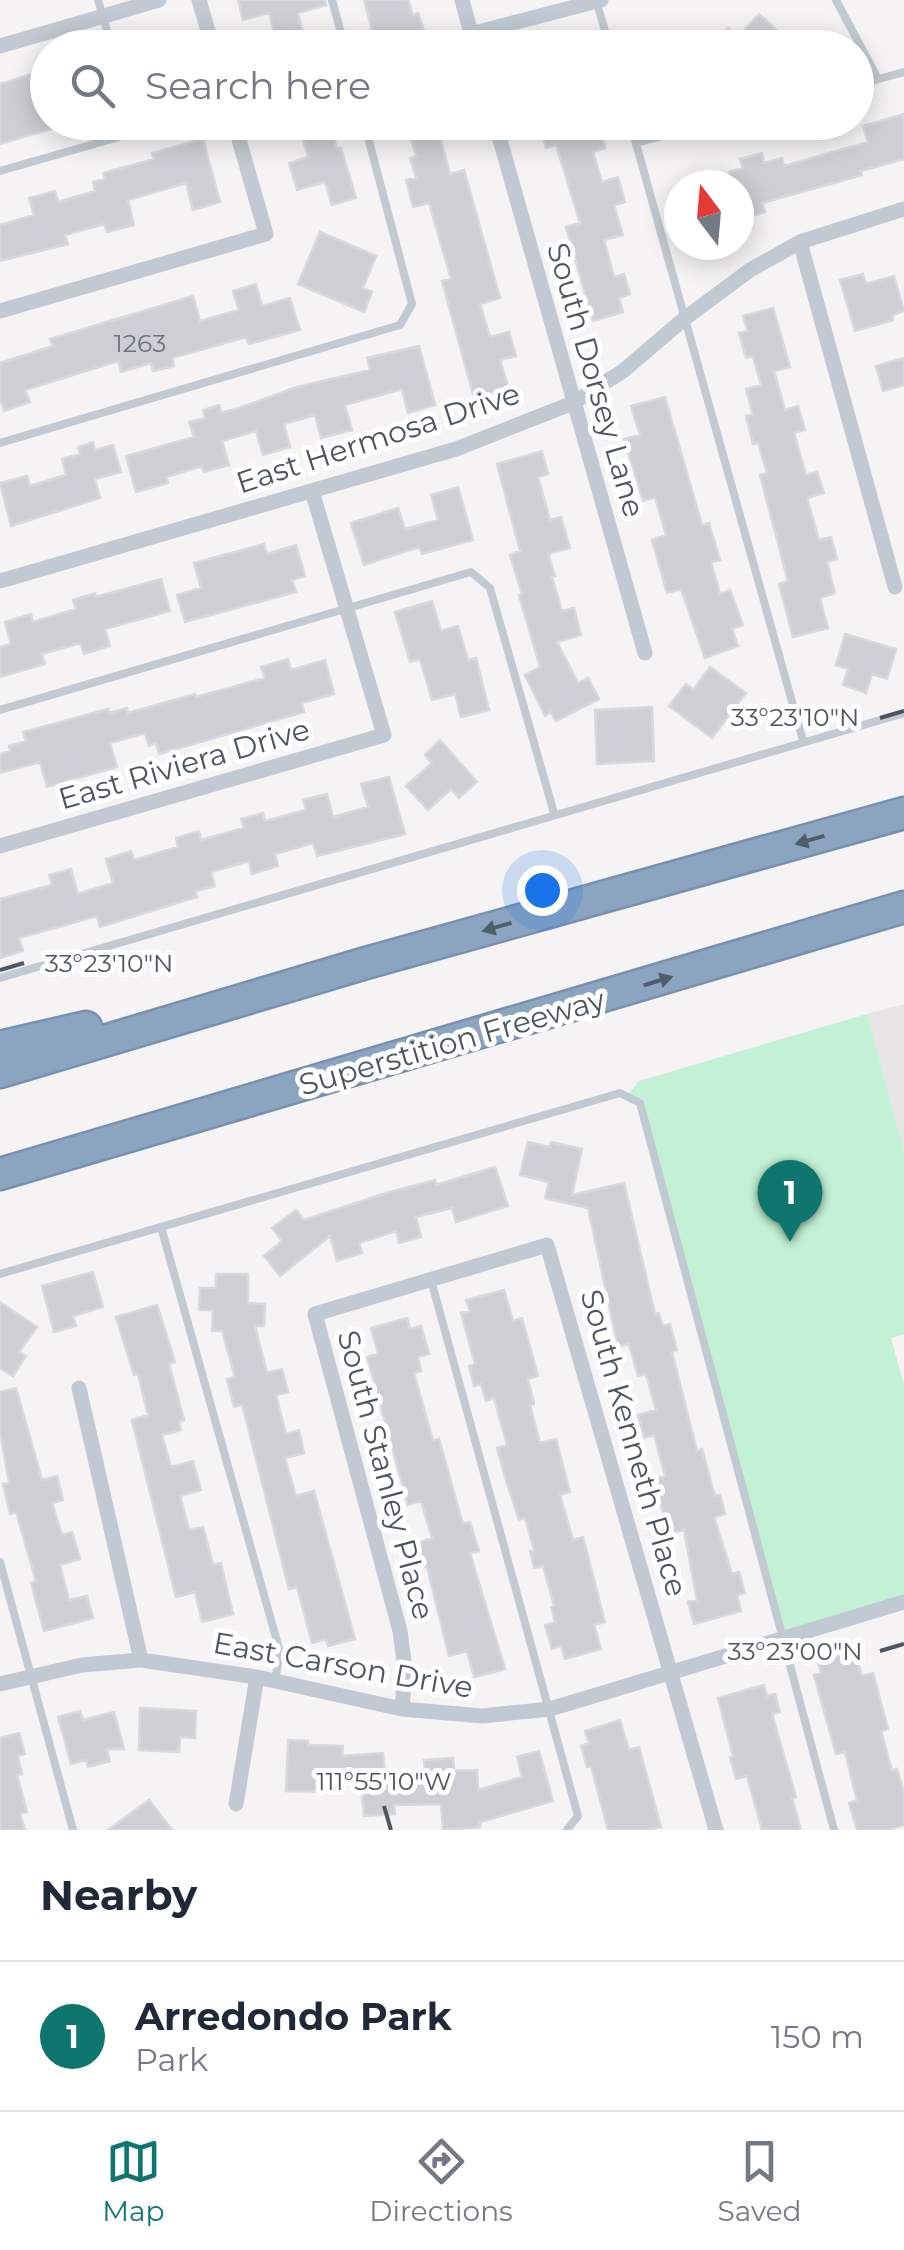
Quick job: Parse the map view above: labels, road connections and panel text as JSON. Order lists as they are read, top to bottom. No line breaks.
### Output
{"streets":{"highway":["Superstition Freeway"],"street":["South Dorsey Lane","East Hermosa Drive","East Riviera Drive","South Kenneth Place","South Stanley Place","East Carson Drive"]},"crossings":[["South Dorsey Lane","East Hermosa Drive"],["South Kenneth Place","South Stanley Place"],["South Kenneth Place","East Carson Drive"],["South Stanley Place","East Carson Drive"]],"house_numbers":["1263"],"north":"top","page":{"search":"Search here","pins":"1","heading":"Nearby","list":[{"mark":"1","name":"Arredondo Park","note":"Park","value":"150 m"}],"nav":["Map","Directions","Saved"]},"coordinates":["33°23'10\"N","33°23'00\"N","111°55'10\"W"]}
